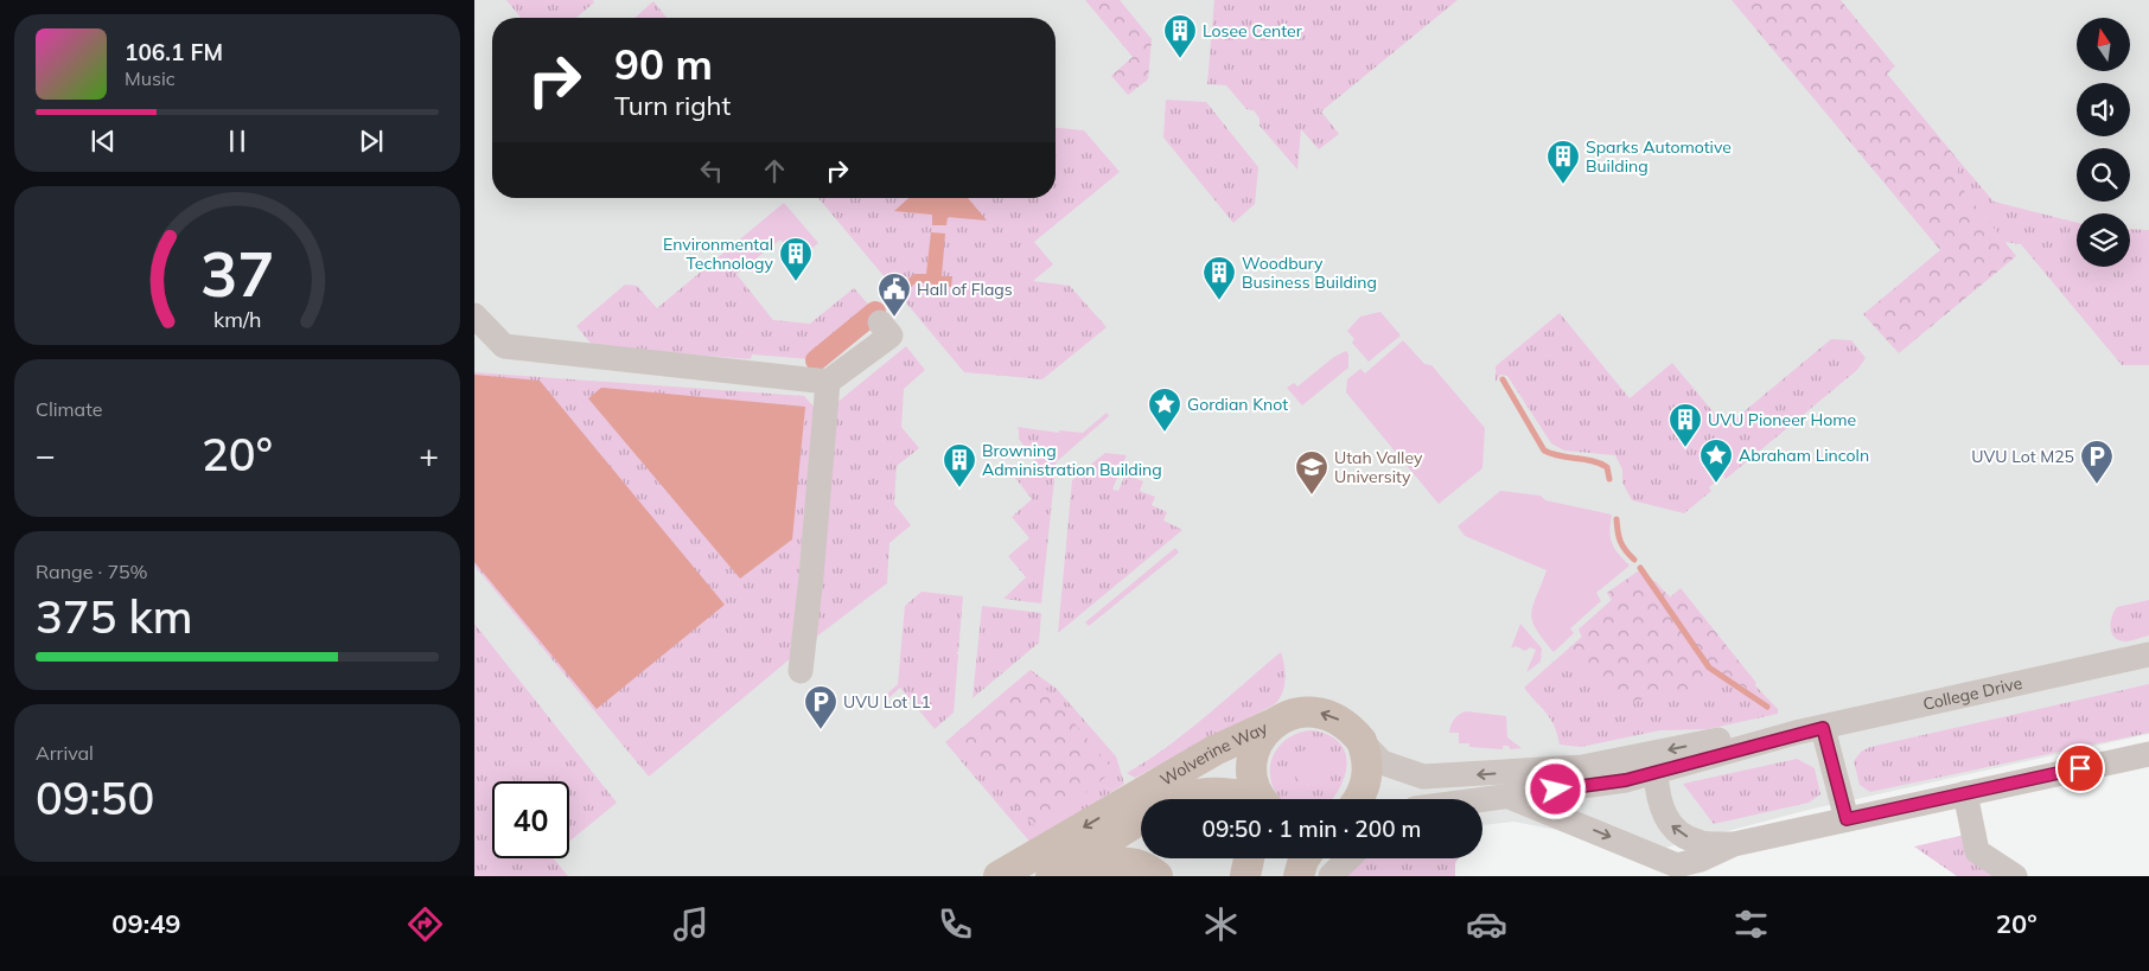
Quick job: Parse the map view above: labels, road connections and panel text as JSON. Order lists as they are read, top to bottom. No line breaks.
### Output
{"streets":{"main road":["Wolverine Way"],"street":["College Drive"]},"crossings":[["College Drive","Wolverine Way"]],"places":{"building":["Losee Center","Sparks Automotive Building","Environmental Technology","Woodbury Business Building","UVU Pioneer Home","Browning Administration Building"],"public building":["Hall of Flags"],"place":["Gordian Knot","Abraham Lincoln"],"parking":["UVU Lot M25","UVU Lot L1"],"school or university":["Utah Valley University"]},"north":"top","page":{"turn":["90 m","Turn right"],"song":["106.1 FM","Music"],"tile":["Climate",["Range · 75%","375 km"],["Arrival","09:50"]],"heat":["−","20°","+"],"limit":"40","trip":"09:50 · 1 min · 200 m","tabs":["09:49","20°"],"gauge":["37","km/h"]}}
